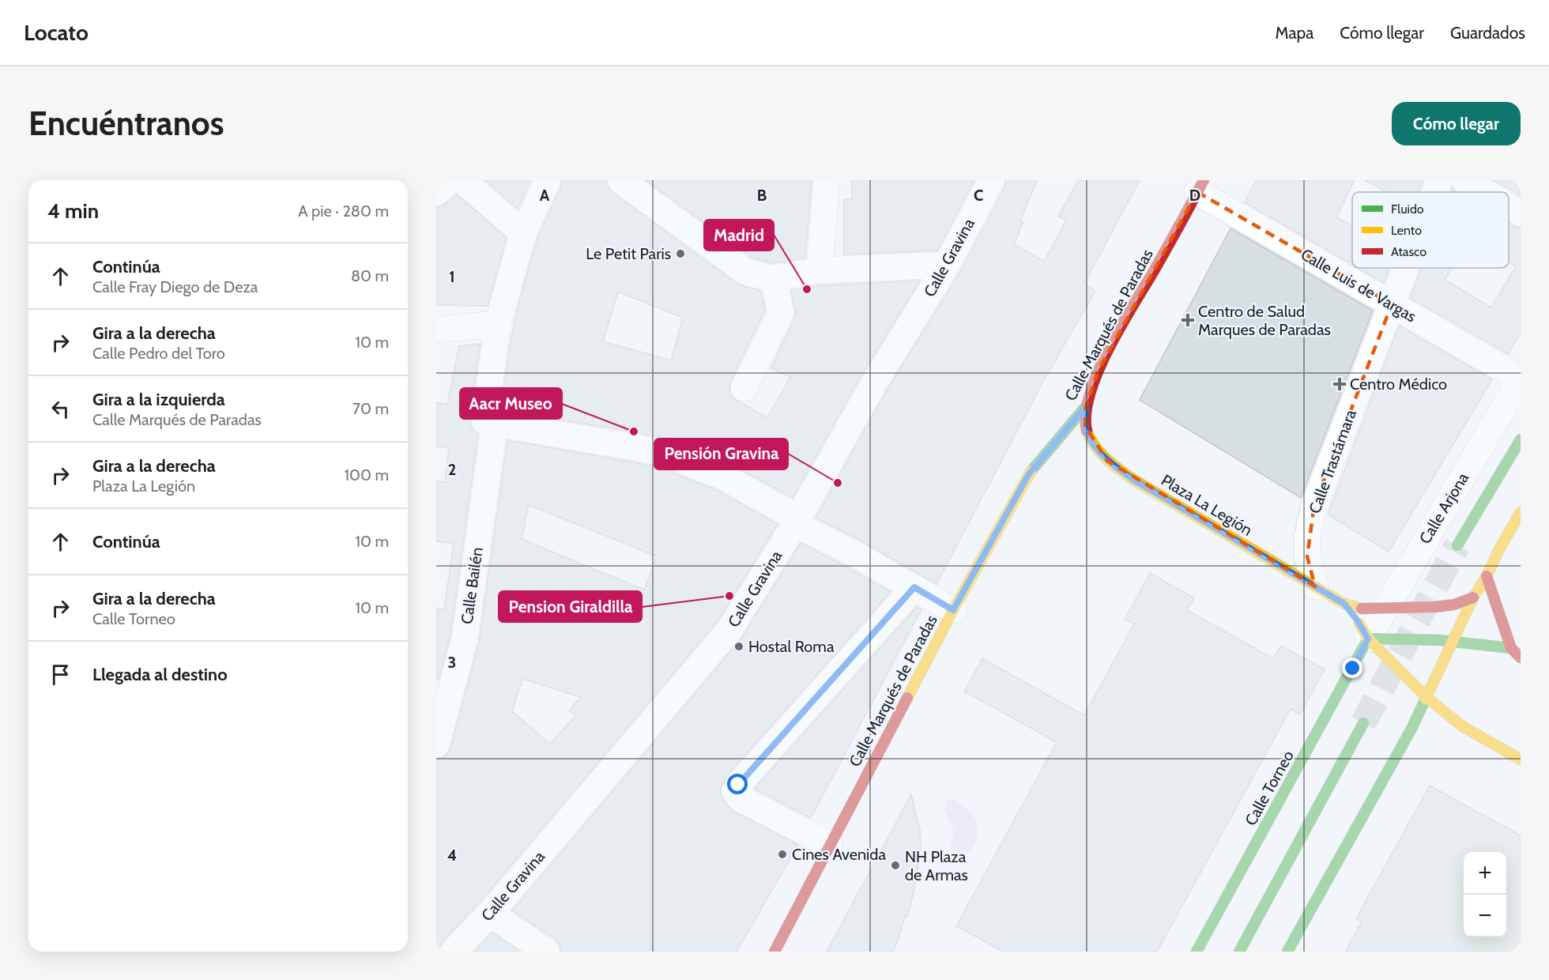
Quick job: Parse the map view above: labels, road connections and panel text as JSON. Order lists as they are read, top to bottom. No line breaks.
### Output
{"streets":{"main road":["Calle Marqués de Paradas","Plaza La Legión","Calle Arjona","Calle Torneo"],"street":["Calle Gravina","Calle Luis de Vargas","Calle Trastámara","Calle Bailén"]},"crossings":[["Calle Luis de Vargas","Calle Marqués de Paradas"],["Calle Luis de Vargas","Calle Trastámara"],["Calle Luis de Vargas","Calle Arjona"],["Calle Marqués de Paradas","Plaza La Legión"],["Calle Trastámara","Plaza La Legión"],["Calle Arjona","Calle Torneo"]],"places":{"other":["Le Petit Paris","Madrid","Aacr Museo","Pensión Gravina","Pension Giraldilla","Hostal Roma","Cines Avenida","NH Plaza de Armas"],"health":["Centro de Salud Marques de Paradas","Centro Médico"]},"legend":["Fluido","Lento","Atasco"],"page":{"header":"Locato","nav":["Mapa","Cómo llegar","Guardados"],"buttons":"Cómo llegar","title":"Encuéntranos","heading":["4 min","A pie · 280 m"],"list":[["Continúa","Calle Fray Diego de Deza","80 m"],["Gira a la derecha","Calle Pedro del Toro","10 m"],["Gira a la izquierda","Calle Marqués de Paradas","70 m"],["Gira a la derecha","Plaza La Legión","100 m"],["Continúa","10 m"],["Gira a la derecha","Calle Torneo","10 m"],"Llegada al destino"],"map_buttons":["+","−"]},"grid":{"columns":["A","B","C","D"],"rows":["1","2","3","4"]}}
